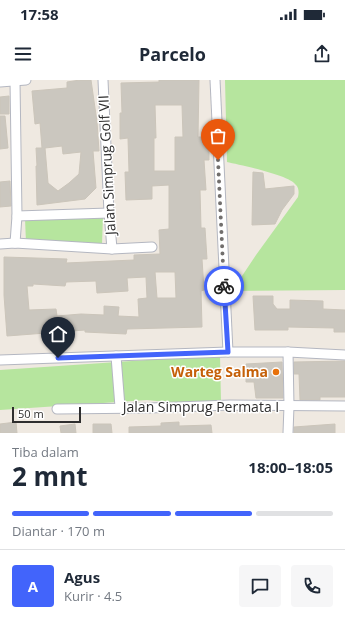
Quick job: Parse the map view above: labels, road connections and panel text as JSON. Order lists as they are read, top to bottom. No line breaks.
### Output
{"streets":{"street":["Jalan Simprug Golf VII","Jalan Simprug Permata I"]},"places":["Warteg Salma"],"scale_bar":"50 m","page":{"status":"17:58","header":"Parcelo","scale":"50 m","heading":["2 mnt","Tiba dalam","18:00–18:05"],"panel":["Agus","Kurir · 4.5"],"bar":"Diantar · 170 m","round":"A"}}
